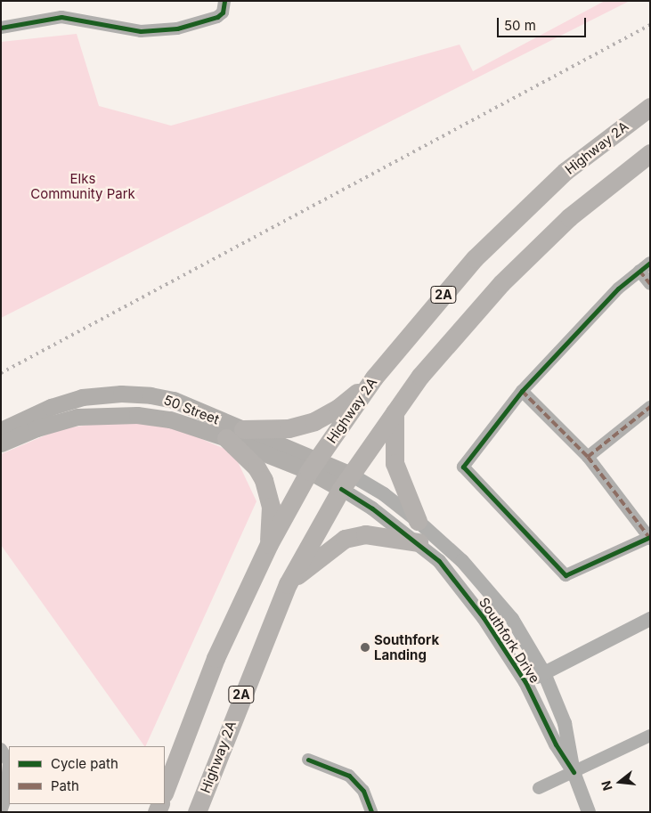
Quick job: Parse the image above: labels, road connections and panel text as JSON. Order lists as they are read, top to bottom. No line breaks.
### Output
{"streets":{"main road":["Highway 2A","2A","50 Street"],"street":["Southfork Drive"]},"crossings":[["Highway 2A","50 Street"],["Highway 2A","Southfork Drive"],["50 Street","Southfork Drive"]],"parks":["Elks Community Park"],"places":["Southfork Landing"],"legend":["Cycle path","Path"],"scale_bar":"50 m","north":"left"}
